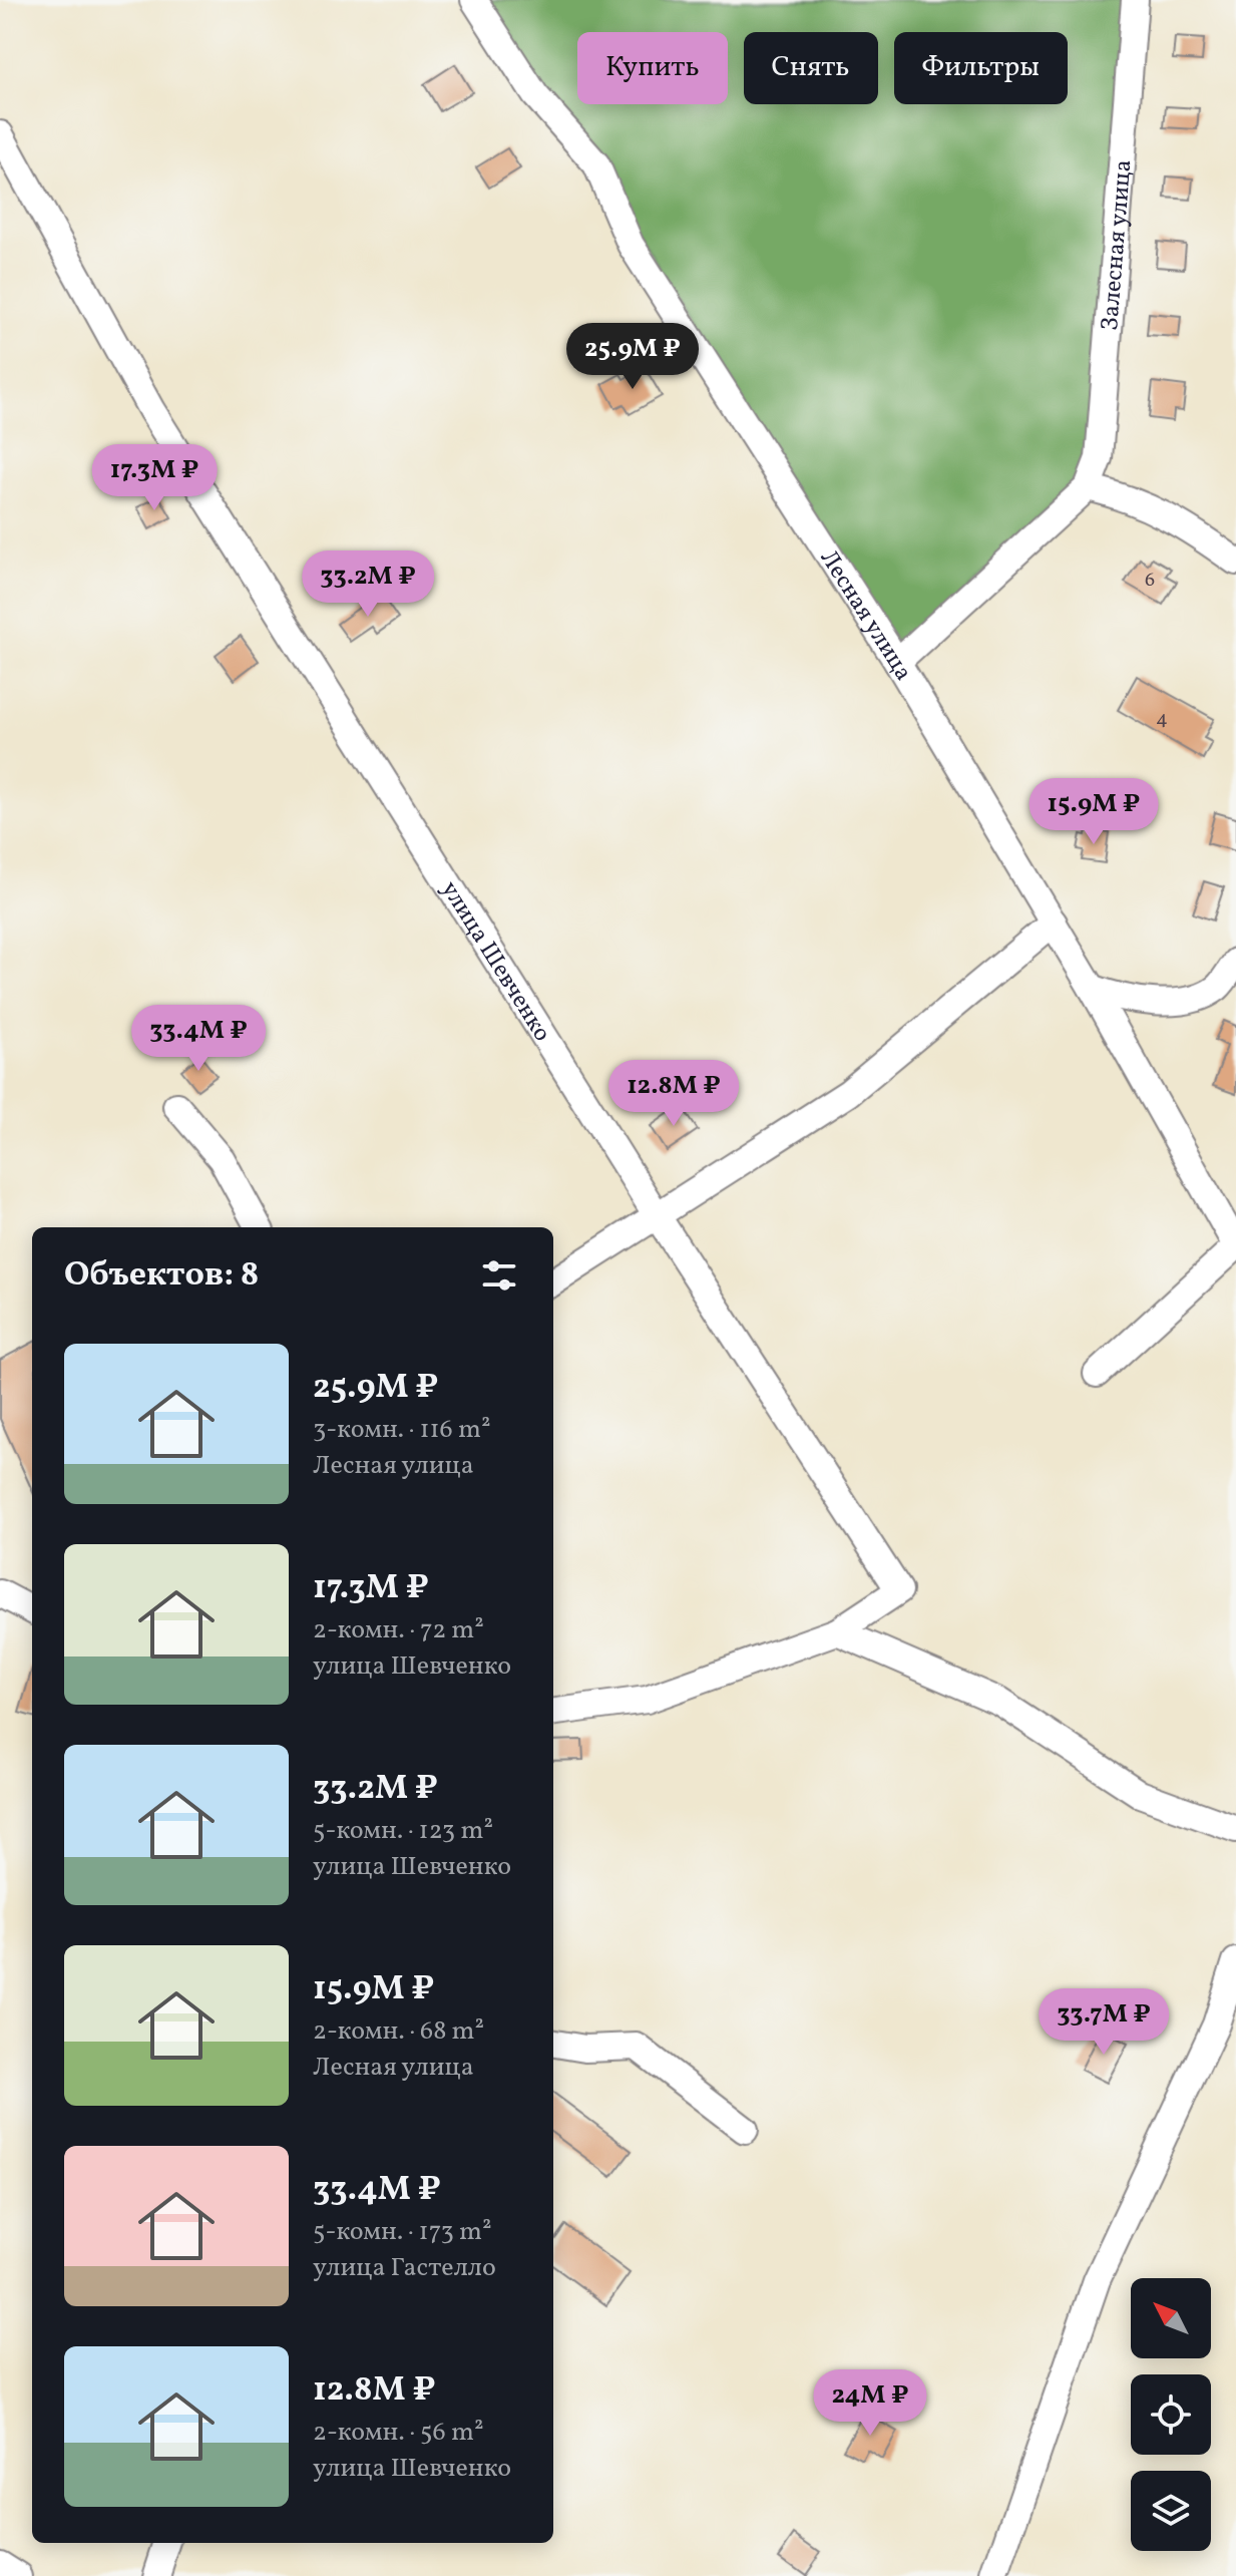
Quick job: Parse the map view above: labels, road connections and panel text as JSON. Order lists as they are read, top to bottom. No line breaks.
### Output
{"streets":{"street":["Залесная улица","Лесная улица","улица Шевченко"]},"house_numbers":["6","4"],"north":"top left","page":{"chip":["Купить","Снять","Фильтры"],"price":["25.9M ₽","17.3M ₽","33.2M ₽","15.9M ₽","33.4M ₽","12.8M ₽","33.7M ₽","24M ₽"],"heading":"Объектов: 8","list":[{"name":"25.9M ₽","note":"3-комн. · 116 m² · Лесная улица"},{"name":"17.3M ₽","note":"2-комн. · 72 m² · улица Шевченко"},{"name":"33.2M ₽","note":"5-комн. · 123 m² · улица Шевченко"},{"name":"15.9M ₽","note":"2-комн. · 68 m² · Лесная улица"},{"name":"33.4M ₽","note":"5-комн. · 173 m² · улица Гастелло"},{"name":"12.8M ₽","note":"2-комн. · 56 m² · улица Шевченко"}]}}
